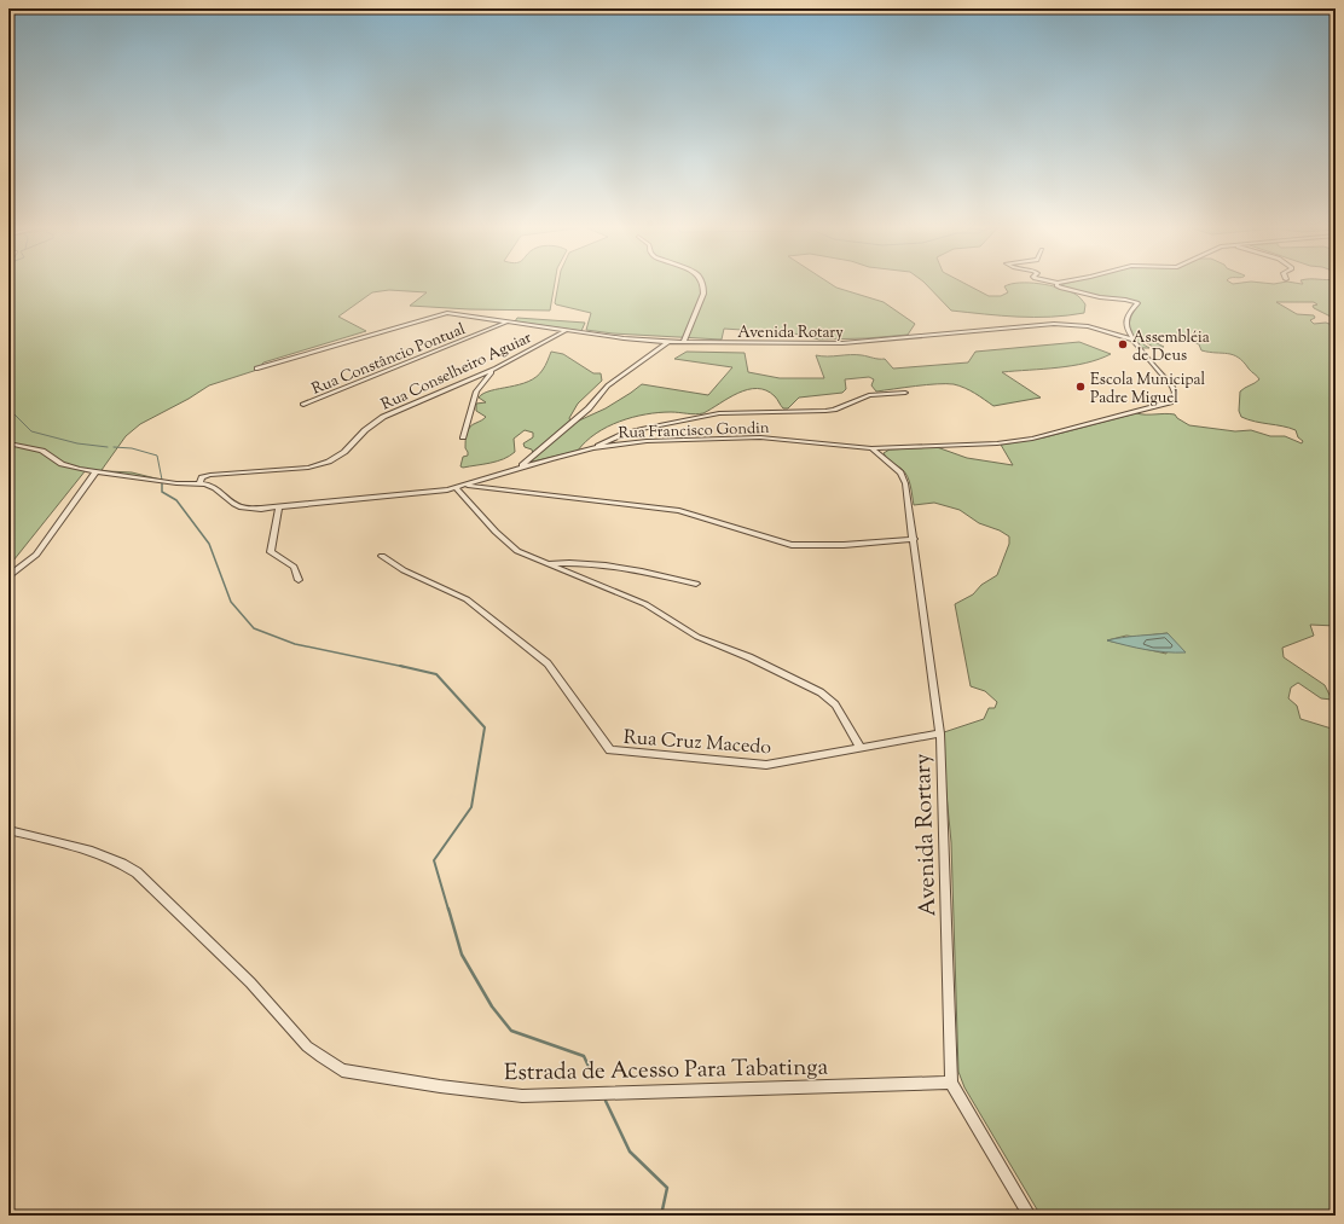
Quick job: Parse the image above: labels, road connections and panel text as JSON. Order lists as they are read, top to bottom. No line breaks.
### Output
{"streets":{"street":["Avenida Rotary","Rua Constâncio Pontual","Rua Conselheiro Aguiar","Rua Francisco Gondin","Rua Cruz Macedo","Avenida Rortary","Estrada de Acesso Para Tabatinga"]},"crossings":[["Avenida Rotary","Rua Constâncio Pontual"],["Avenida Rotary","Rua Conselheiro Aguiar"],["Avenida Rotary","Rua Francisco Gondin"],["Rua Conselheiro Aguiar","Rua Francisco Gondin"],["Rua Francisco Gondin","Avenida Rortary"],["Rua Cruz Macedo","Avenida Rortary"],["Avenida Rortary","Estrada de Acesso Para Tabatinga"]],"places":["Assembléia de Deus","Escola Municipal Padre Miguel"]}
